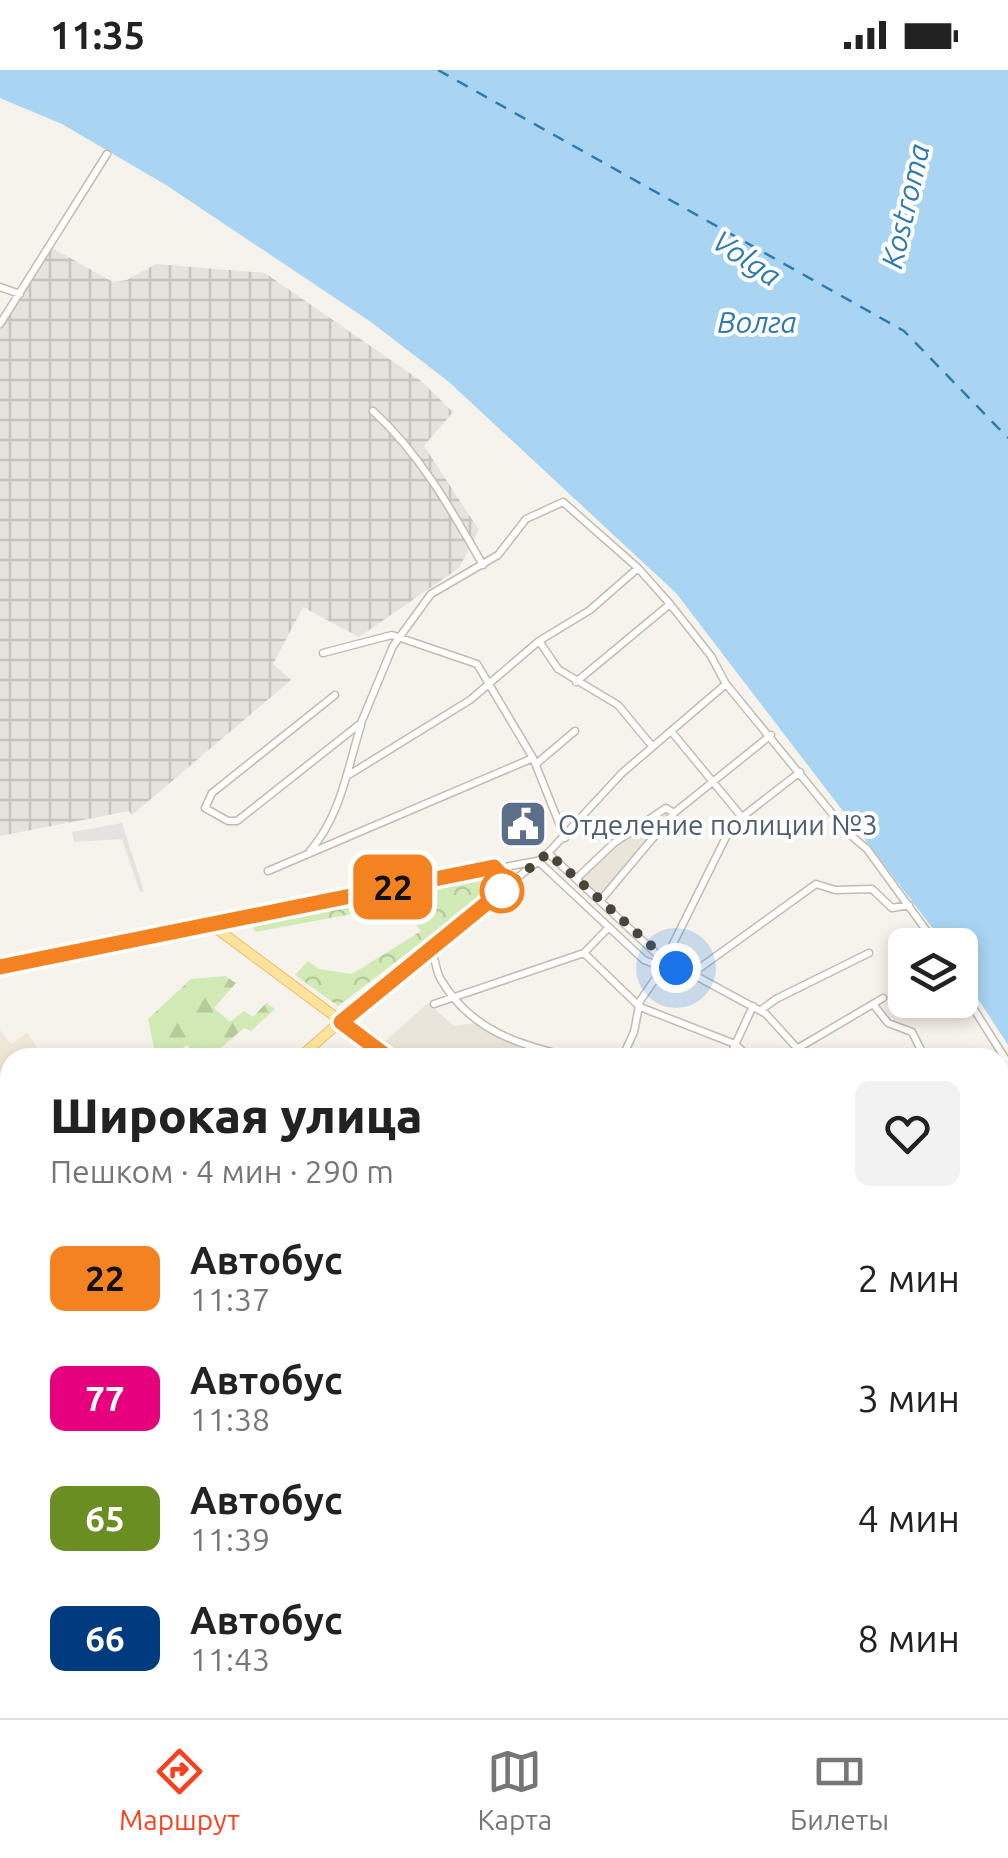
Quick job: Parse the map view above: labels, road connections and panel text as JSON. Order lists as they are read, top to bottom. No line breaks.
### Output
{"water":["Kostroma","Volga","Волга"],"places":{"public building":["Отделение полиции №3"]},"lines":["bus line 22"],"page":{"status":"11:35","on_map":"22","heading":["Широкая улица","Пешком · 4 мин · 290 m"],"list":[{"mark":"22","name":"Автобус","note":"11:37","value":"2 мин"},{"mark":"77","name":"Автобус","note":"11:38","value":"3 мин"},{"mark":"65","name":"Автобус","note":"11:39","value":"4 мин"},{"mark":"66","name":"Автобус","note":"11:43","value":"8 мин"}],"tabs":["Маршрут","Карта","Билеты"]}}
